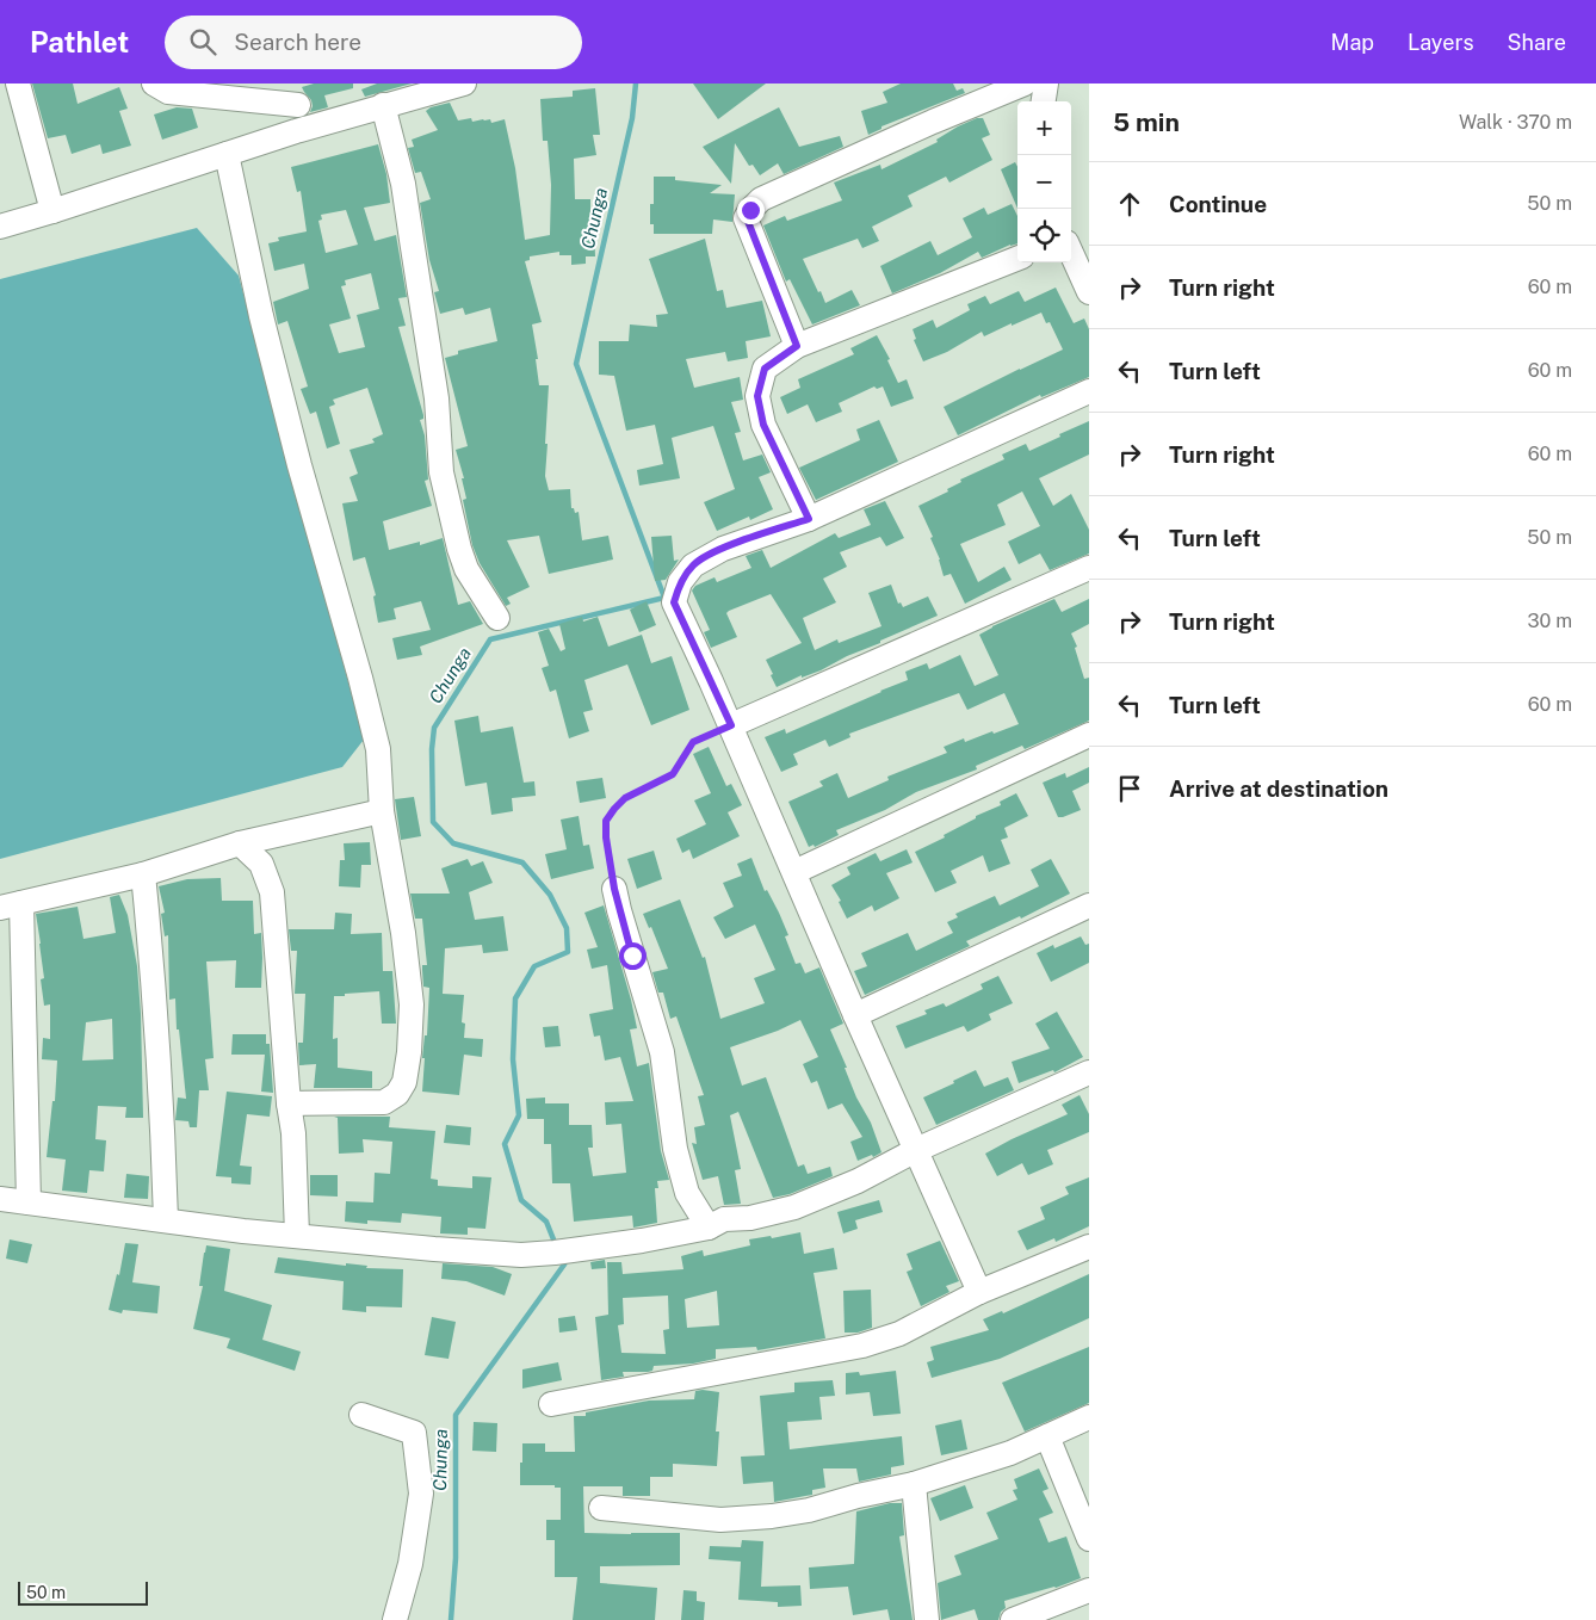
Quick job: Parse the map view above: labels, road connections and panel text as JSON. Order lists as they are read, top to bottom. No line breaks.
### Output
{"water":["Chunga"],"scale_bar":"50 m","page":{"header":"Pathlet","search":"Search here","nav":["Map","Layers","Share"],"heading":["5 min","Walk · 370 m"],"map_buttons":["+","−"],"list":[["Continue","50 m"],["Turn right","60 m"],["Turn left","60 m"],["Turn right","60 m"],["Turn left","50 m"],["Turn right","30 m"],["Turn left","60 m"],"Arrive at destination"],"scale":"50 m"}}
